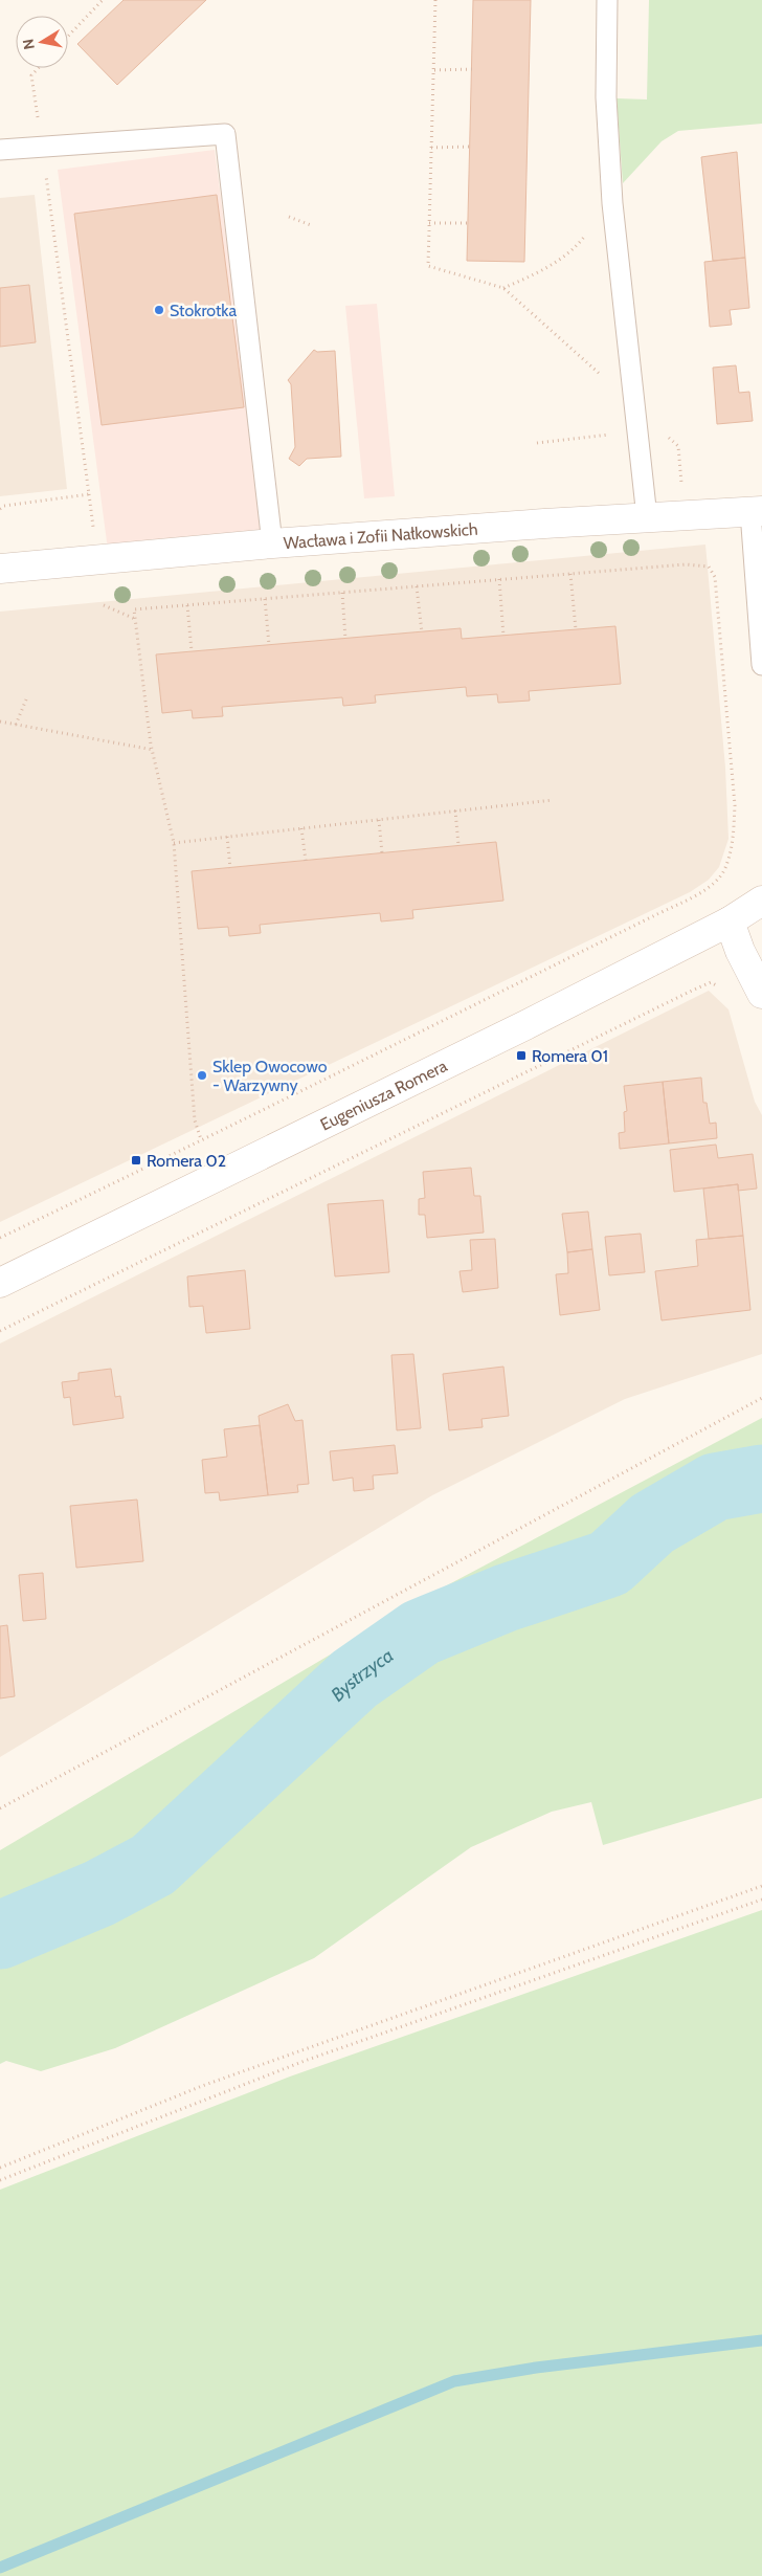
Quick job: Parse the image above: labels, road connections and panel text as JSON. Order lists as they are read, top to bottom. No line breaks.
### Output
{"streets":{"street":["Wacława i Zofii Nałkowskich","Eugeniusza Romera"]},"water":["Bystrzyca"],"places":{"other":["Stokrotka","Sklep Owocowo - Warzywny"],"transit":["Romera 01","Romera 02"]},"north":"left"}
